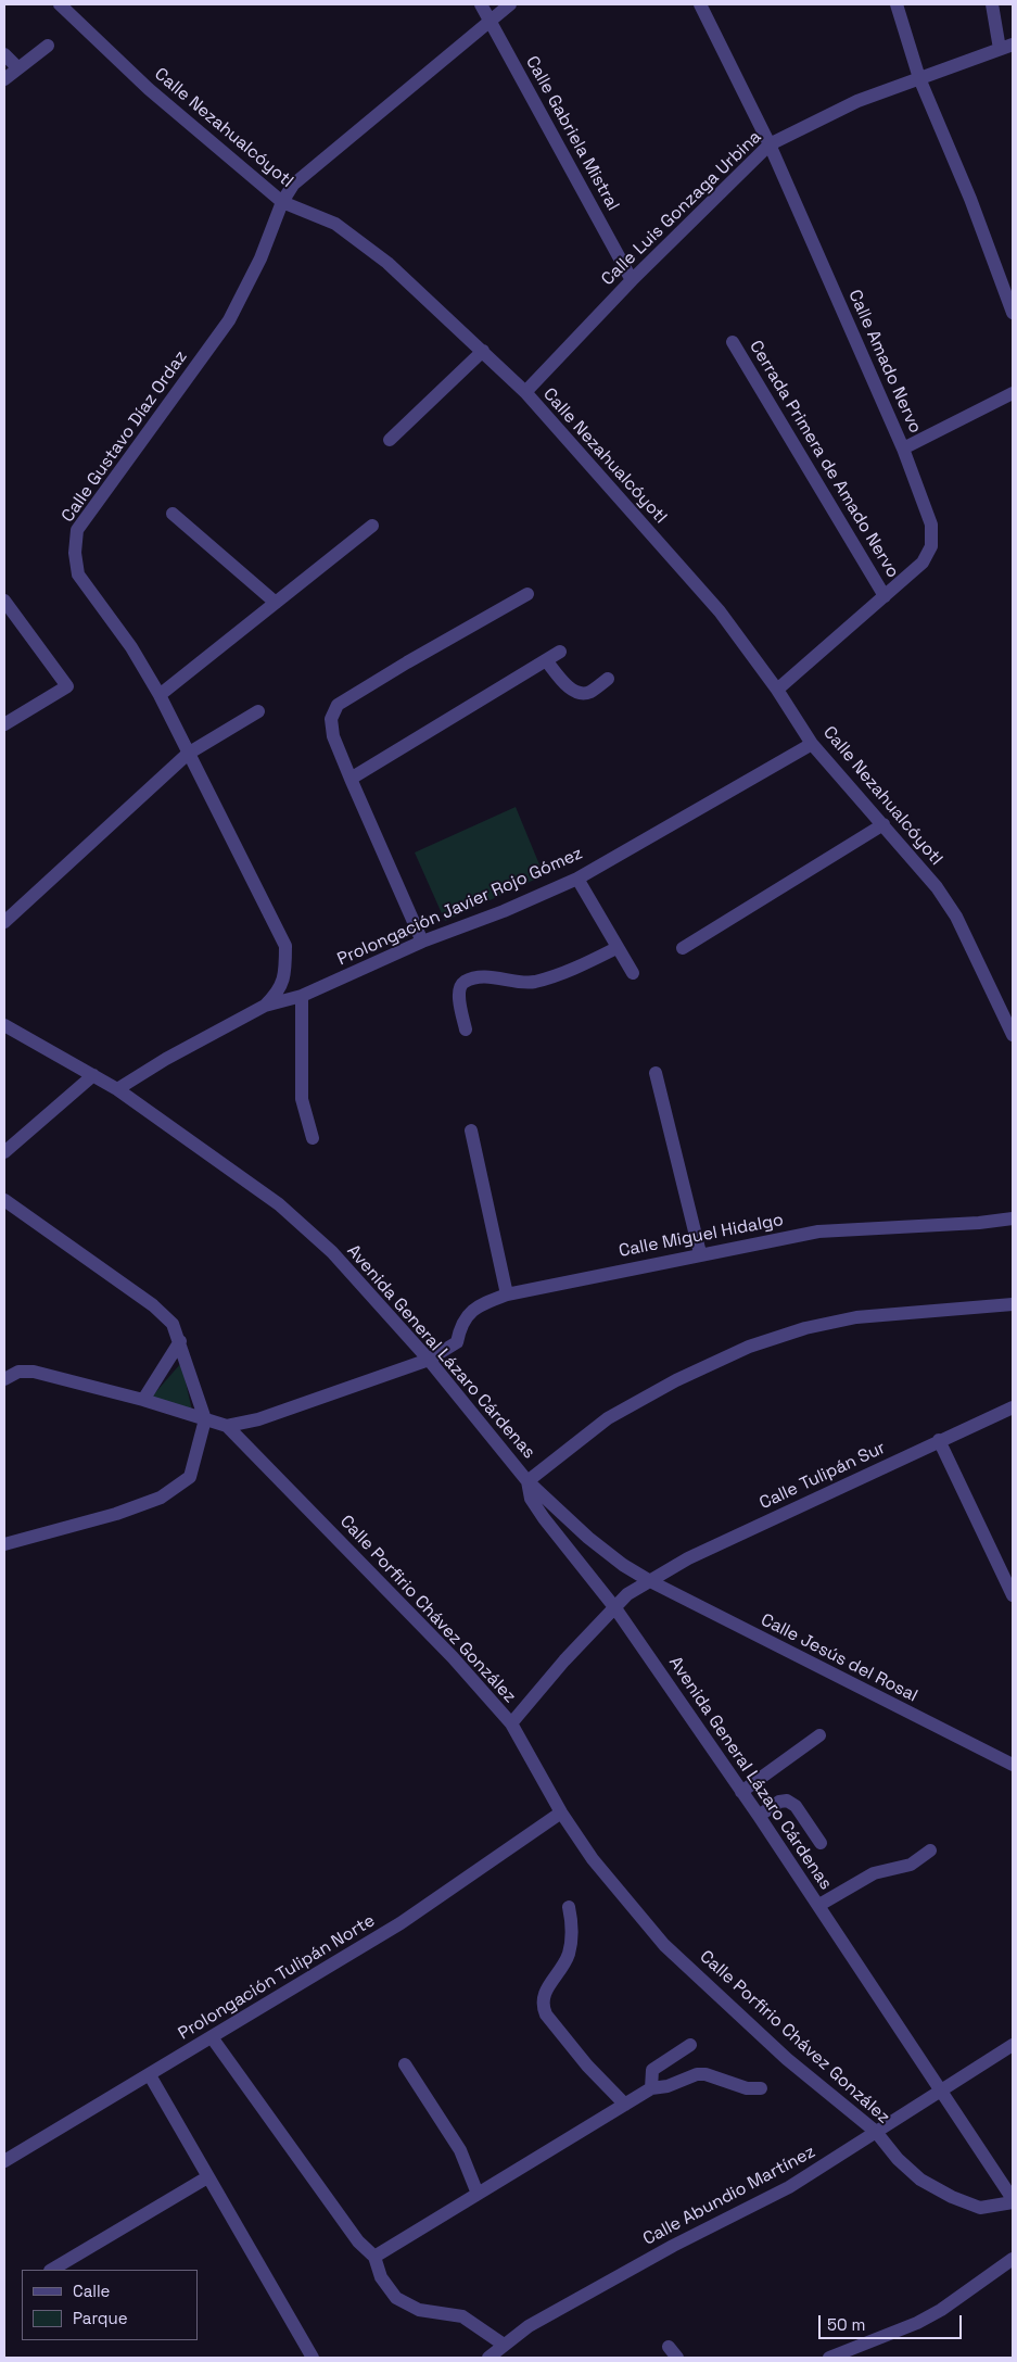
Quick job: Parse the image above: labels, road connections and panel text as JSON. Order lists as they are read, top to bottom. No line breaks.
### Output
{"streets":{"street":["Calle Nezahualcóyotl","Calle Gabriela Mistral","Calle Luis Gonzaga Urbina","Calle Amado Nervo","Calle Gustavo Díaz Ordaz","Cerrada Primera de Amado Nervo","Prolongación Javier Rojo Gómez","Calle Miguel Hidalgo","Avenida General Lázaro Cárdenas","Calle Tulipán Sur","Calle Porfirio Chávez González","Calle Jesús del Rosal","Prolongación Tulipán Norte","Calle Abundio Martínez"]},"crossings":[["Calle Nezahualcóyotl","Calle Luis Gonzaga Urbina"],["Calle Nezahualcóyotl","Calle Amado Nervo"],["Calle Nezahualcóyotl","Calle Gustavo Díaz Ordaz"],["Calle Nezahualcóyotl","Prolongación Javier Rojo Gómez"],["Calle Gabriela Mistral","Calle Luis Gonzaga Urbina"],["Calle Gabriela Mistral","Calle Gustavo Díaz Ordaz"],["Calle Luis Gonzaga Urbina","Calle Amado Nervo"],["Calle Amado Nervo","Cerrada Primera de Amado Nervo"],["Calle Gustavo Díaz Ordaz","Prolongación Javier Rojo Gómez"],["Prolongación Javier Rojo Gómez","Avenida General Lázaro Cárdenas"],["Calle Miguel Hidalgo","Avenida General Lázaro Cárdenas"],["Calle Miguel Hidalgo","Calle Porfirio Chávez González"],["Avenida General Lázaro Cárdenas","Calle Tulipán Sur"],["Avenida General Lázaro Cárdenas","Calle Porfirio Chávez González"],["Avenida General Lázaro Cárdenas","Calle Jesús del Rosal"],["Avenida General Lázaro Cárdenas","Calle Abundio Martínez"],["Calle Tulipán Sur","Calle Porfirio Chávez González"],["Calle Tulipán Sur","Calle Jesús del Rosal"],["Calle Porfirio Chávez González","Prolongación Tulipán Norte"],["Calle Porfirio Chávez González","Calle Abundio Martínez"]],"legend":["Calle","Parque"],"scale_bar":"50 m"}
